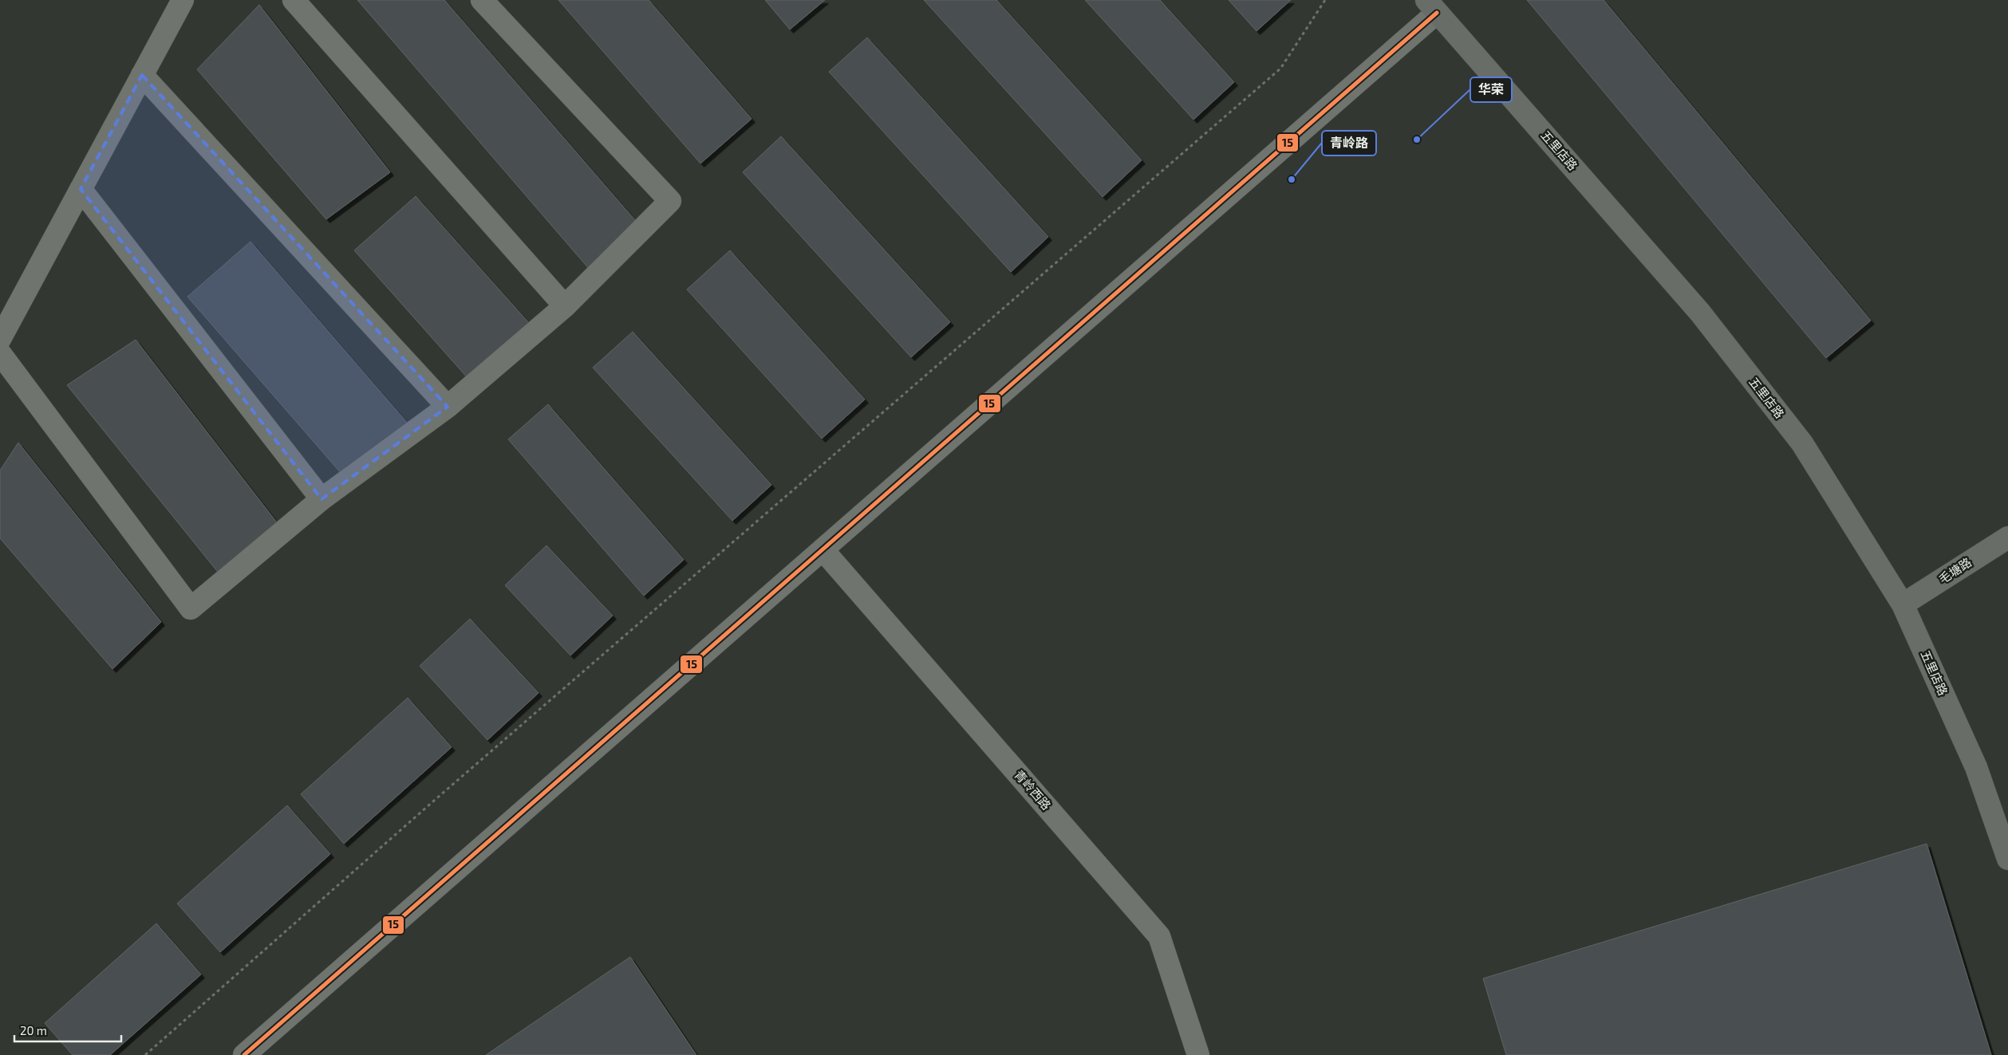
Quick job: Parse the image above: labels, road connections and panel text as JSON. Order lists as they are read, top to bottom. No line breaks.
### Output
{"streets":{"main road":["五里店路","毛塘路"],"street":["青岭西路"]},"crossings":[["五里店路","毛塘路"]],"places":["华荣","青岭路"],"lines":["transit line 15"],"scale_bar":"20 m"}
